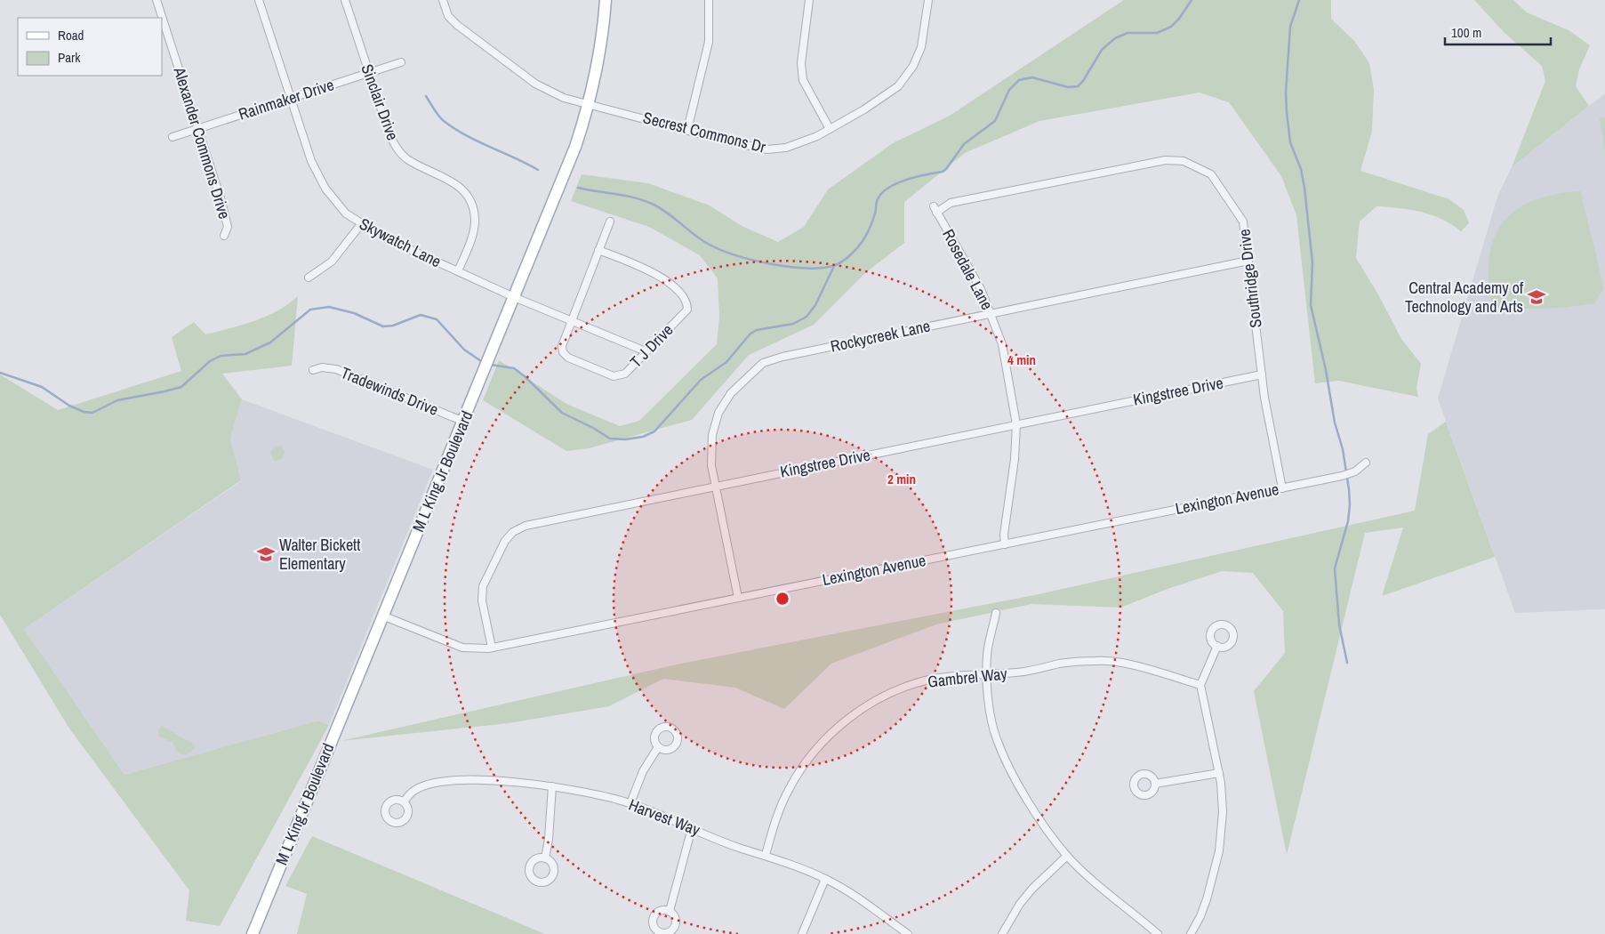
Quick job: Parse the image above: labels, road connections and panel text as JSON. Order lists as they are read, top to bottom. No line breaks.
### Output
{"streets":{"main road":["M L King Jr Boulevard"],"street":["Rainmaker Drive","Sinclair Drive","Secrest Commons Dr","Alexander Commons Drive","Skywatch Lane","Rosedale Lane","Southridge Drive","Rockycreek Lane","T J Drive","Tradewinds Drive","Kingstree Drive","Lexington Avenue","Gambrel Way","Harvest Way"]},"crossings":[["Rainmaker Drive","Sinclair Drive"],["Rainmaker Drive","Alexander Commons Drive"],["Rainmaker Drive","Skywatch Lane"],["Sinclair Drive","Skywatch Lane"],["Secrest Commons Dr","M L King Jr Boulevard"],["Skywatch Lane","T J Drive"],["Skywatch Lane","M L King Jr Boulevard"],["Rosedale Lane","Southridge Drive"],["Rosedale Lane","Rockycreek Lane"],["Rosedale Lane","Kingstree Drive"],["Rosedale Lane","Lexington Avenue"],["Southridge Drive","Rockycreek Lane"],["Southridge Drive","Kingstree Drive"],["Southridge Drive","Lexington Avenue"],["Rockycreek Lane","Kingstree Drive"],["Rockycreek Lane","Lexington Avenue"],["Tradewinds Drive","M L King Jr Boulevard"],["Kingstree Drive","Lexington Avenue"],["M L King Jr Boulevard","Lexington Avenue"],["Gambrel Way","Harvest Way"]],"places":{"school or university":["Central Academy of Technology and Arts","Walter Bickett Elementary"]},"legend":["Road","Park"],"scale_bar":"100 m","rings":["4 min","2 min"]}
